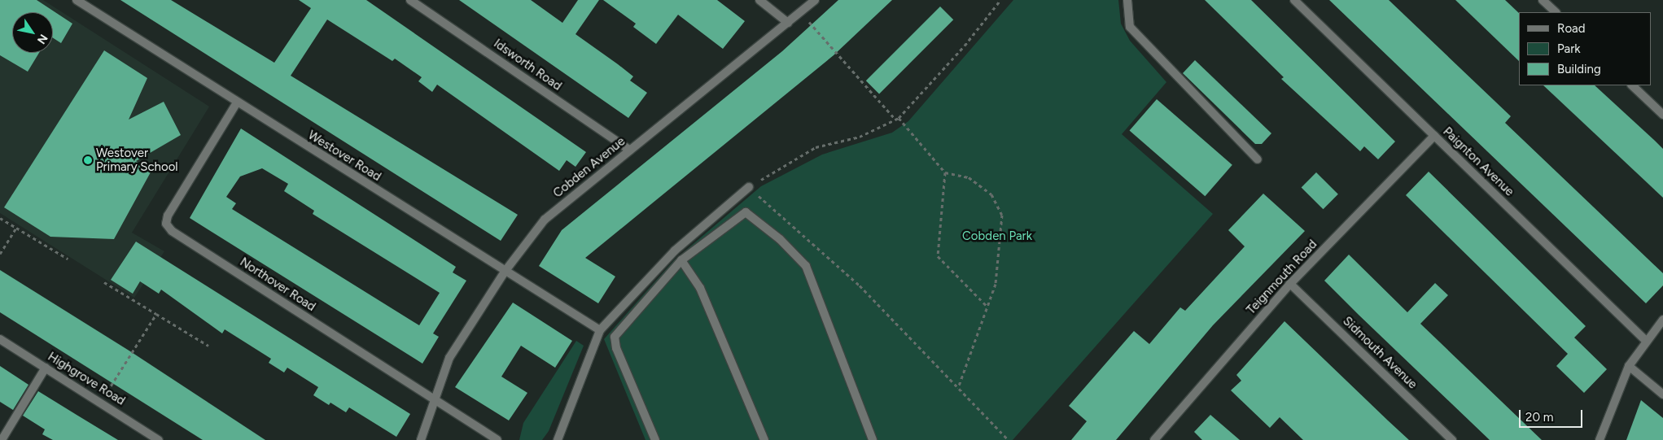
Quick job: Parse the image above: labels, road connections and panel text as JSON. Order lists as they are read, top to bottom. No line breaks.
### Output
{"streets":{"street":["Idsworth Road","Westover Road","Paignton Avenue","Cobden Avenue","Teignmouth Road","Northover Road","Sidmouth Avenue","Highgrove Road"]},"crossings":[["Idsworth Road","Cobden Avenue"],["Westover Road","Cobden Avenue"],["Westover Road","Northover Road"],["Paignton Avenue","Teignmouth Road"],["Cobden Avenue","Northover Road"],["Teignmouth Road","Sidmouth Avenue"]],"parks":["Cobden Park"],"places":["Westover Primary School"],"legend":["Road","Park","Building"],"scale_bar":"20 m","north":"bottom right"}
